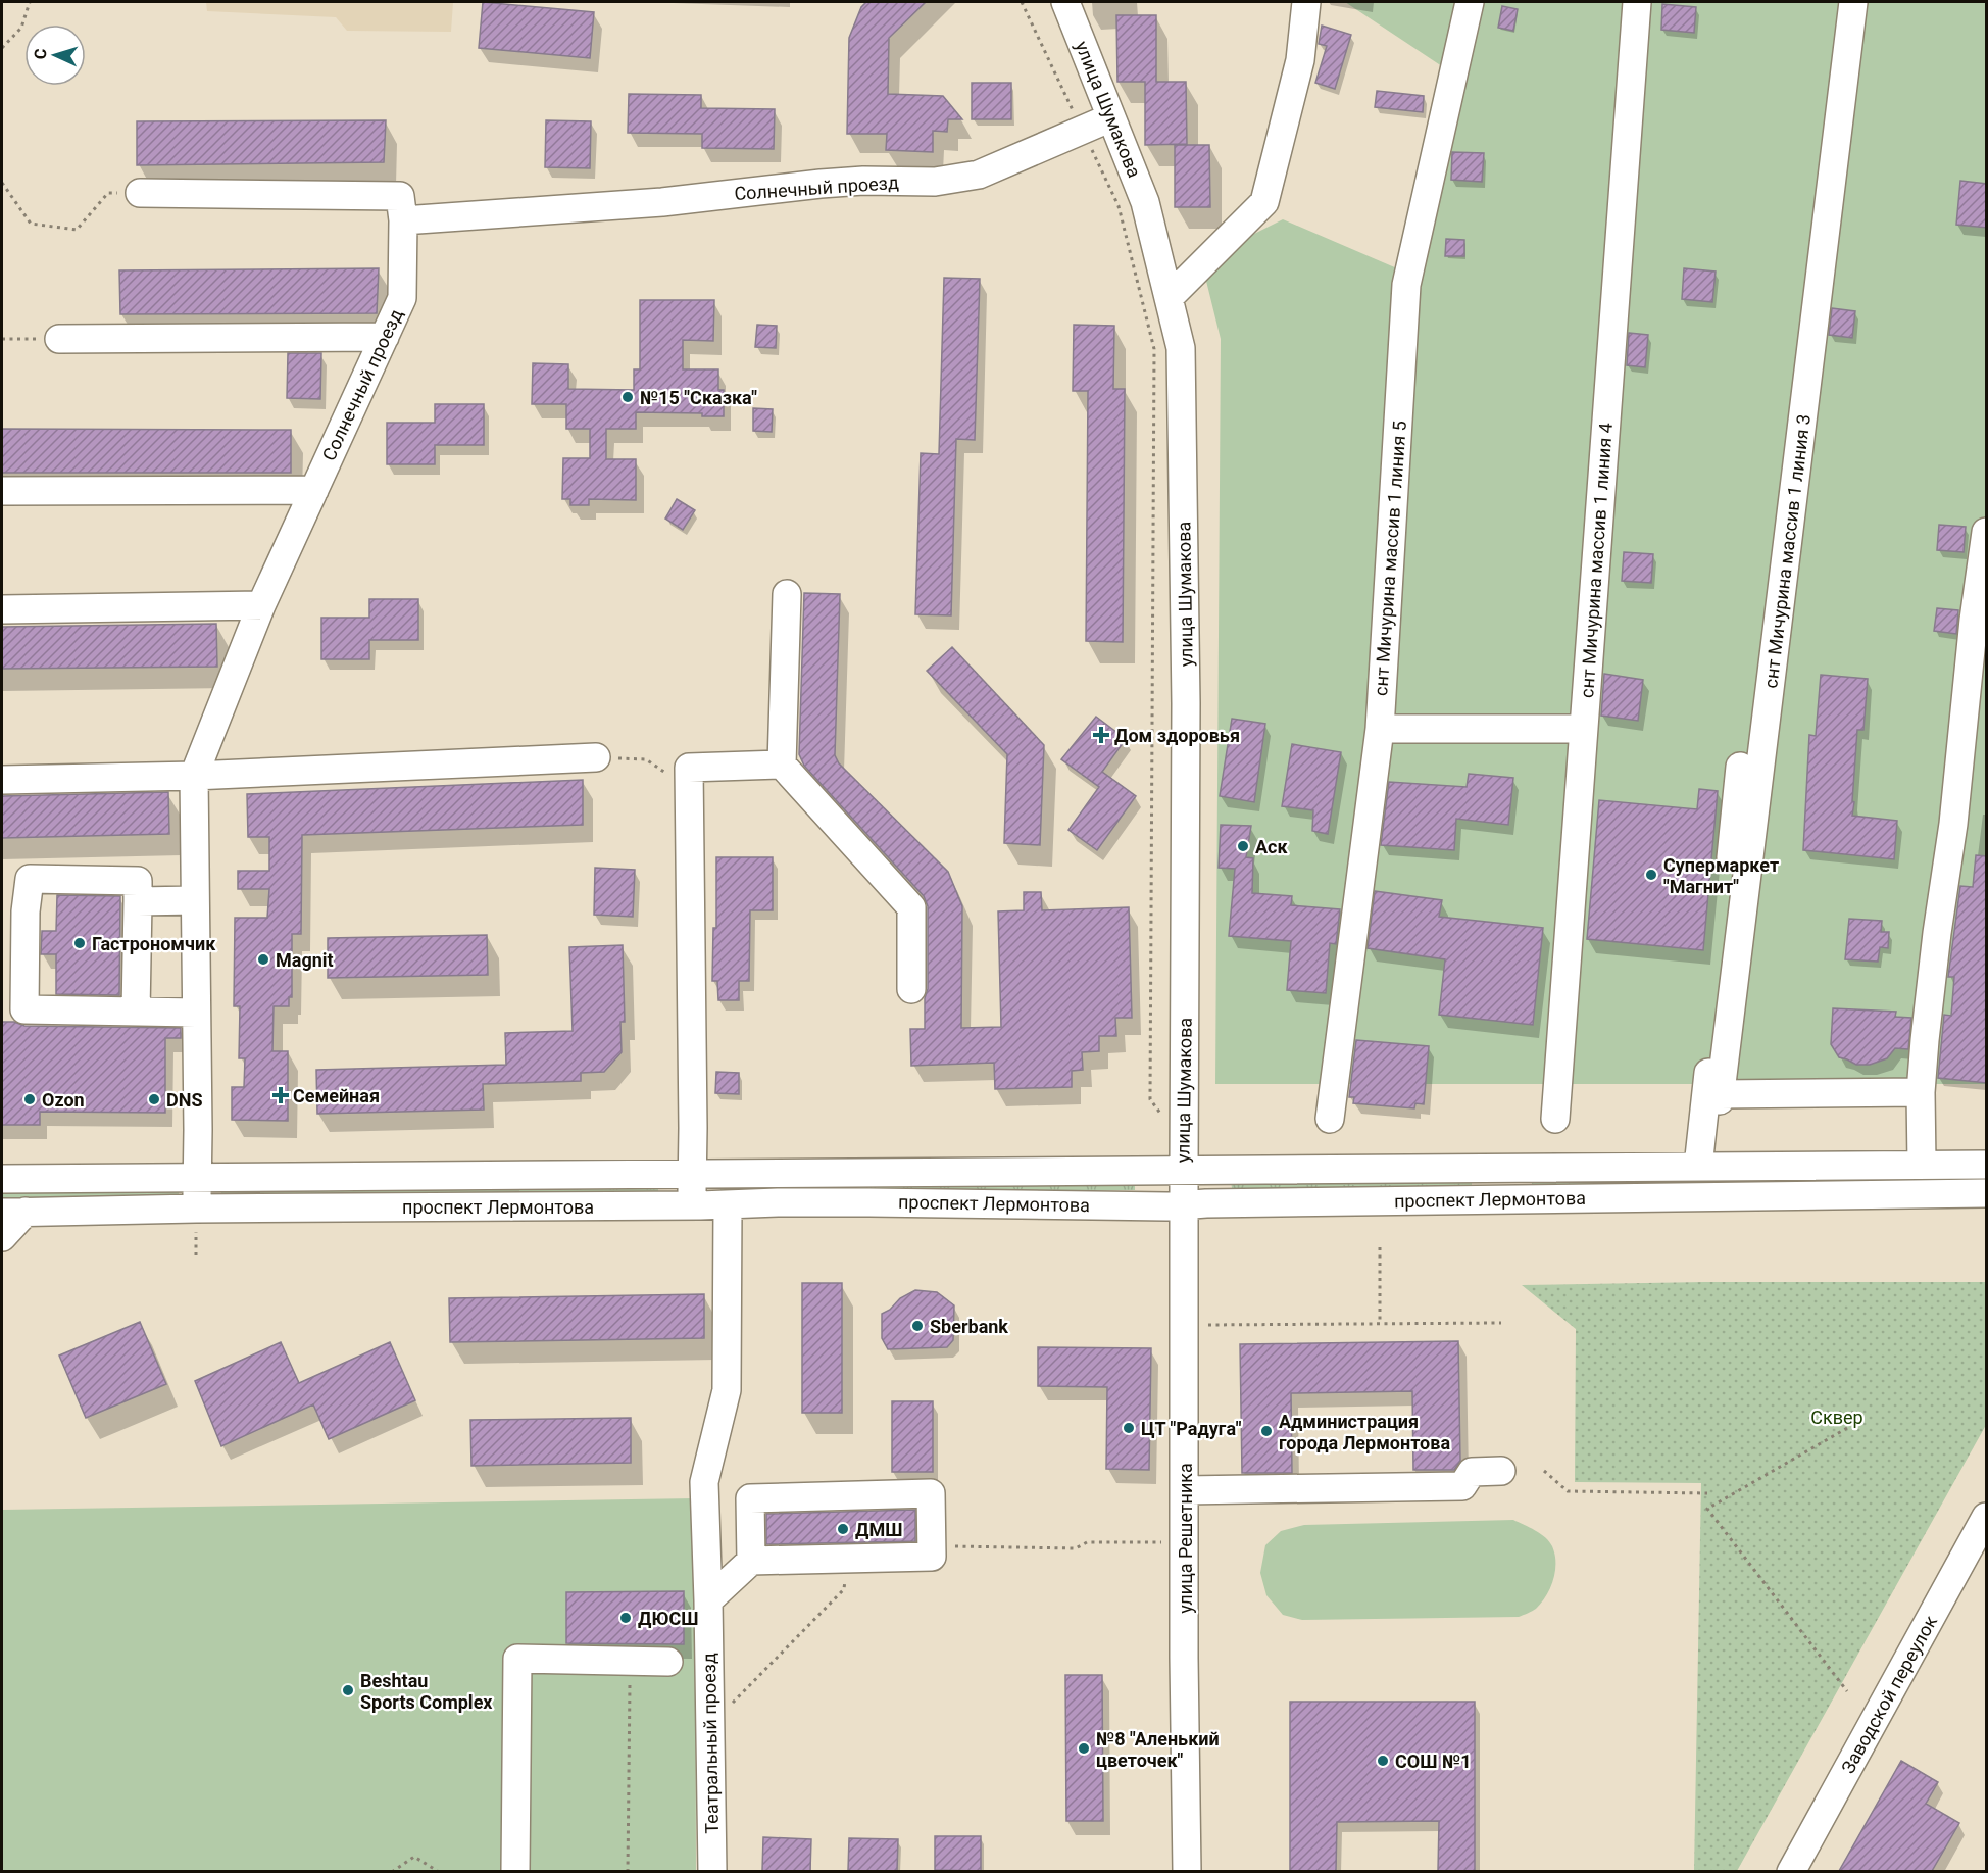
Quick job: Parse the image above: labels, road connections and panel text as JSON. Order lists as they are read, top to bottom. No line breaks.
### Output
{"streets":{"street":["улица Шумакова","Солнечный проезд","снт Мичурина массив 1 линия 3","снт Мичурина массив 1 линия 5","снт Мичурина массив 1 линия 4","проспект Лермонтова","улица Решетника","Заводской переулок","Театральный проезд"]},"crossings":[["улица Шумакова","Солнечный проезд"],["улица Шумакова","проспект Лермонтова"],["улица Шумакова","улица Решетника"],["Солнечный проезд","проспект Лермонтова"],["проспект Лермонтова","улица Решетника"],["проспект Лермонтова","Театральный проезд"]],"parks":["Сквер"],"places":{"other":["№15 \"Сказка\"","Аск","Супермаркет \"Магнит\"","Гастрономчик","Magnit","Ozon","DNS","Sberbank","ЦТ \"Радуга\"","Администрация города Лермонтова","ДМШ","ДЮСШ","Beshtau Sports Complex","№8 \"Аленький цветочек\"","СОШ №1"],"health":["Дом здоровья","Семейная"]},"north":"left"}
